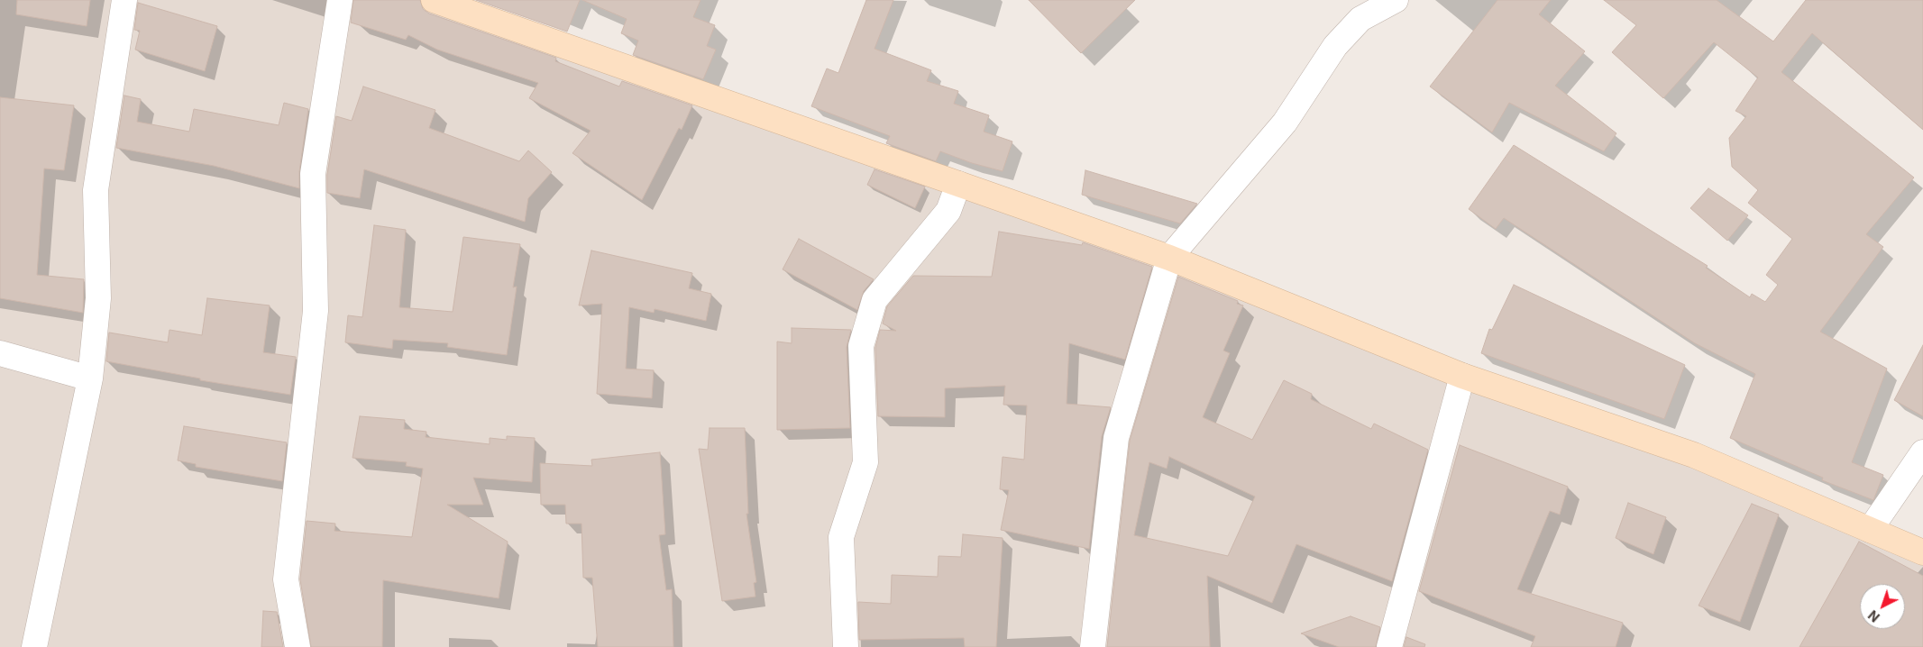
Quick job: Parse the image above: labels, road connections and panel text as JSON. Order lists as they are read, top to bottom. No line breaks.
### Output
{"north":"bottom left"}
